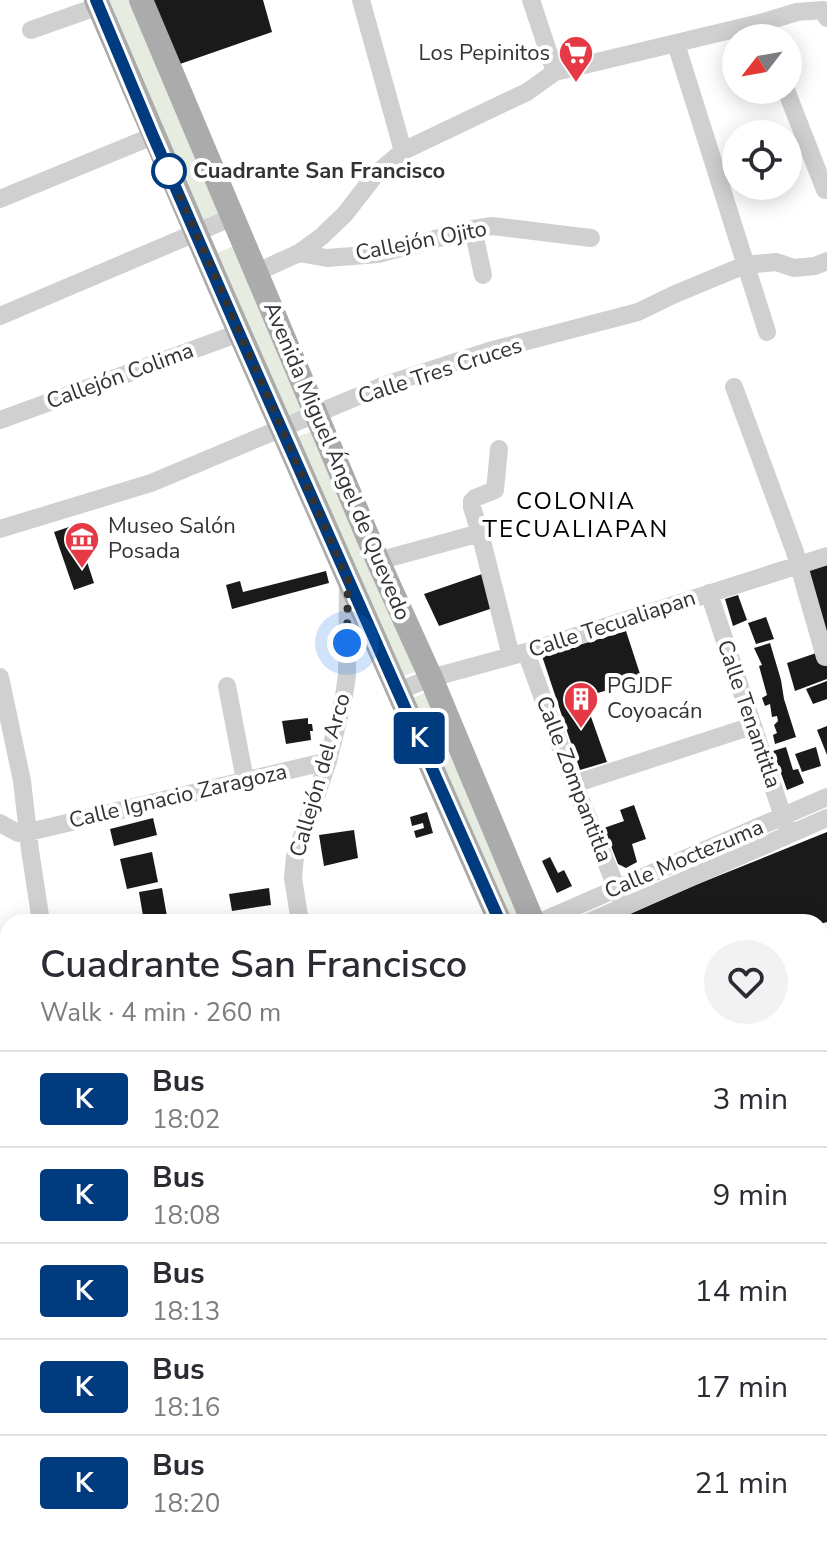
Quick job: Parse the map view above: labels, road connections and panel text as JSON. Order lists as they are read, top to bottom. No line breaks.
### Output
{"streets":{"main road":["Avenida Miguel Ángel de Quevedo"],"street":["Callejón Ojito","Calle Tres Cruces","Callejón Colima","Calle Tecualiapan","Calle Tenantitla","Callejón del Arco","Calle Zompantitla","Calle Ignacio Zaragoza","Calle Moctezuma"]},"crossings":[["Calle Tres Cruces","Avenida Miguel Ángel de Quevedo"],["Callejón Colima","Avenida Miguel Ángel de Quevedo"],["Avenida Miguel Ángel de Quevedo","Calle Tecualiapan"],["Avenida Miguel Ángel de Quevedo","Callejón del Arco"],["Calle Tecualiapan","Calle Tenantitla"],["Calle Tecualiapan","Calle Zompantitla"],["Calle Tenantitla","Calle Moctezuma"],["Callejón del Arco","Calle Ignacio Zaragoza"],["Calle Zompantitla","Calle Moctezuma"]],"districts":["COLONIA TECUALIAPAN"],"places":{"supermarket":["Los Pepinitos"],"other":["Cuadrante San Francisco"],"museum":["Museo Salón Posada"],"building":["PGJDF Coyoacán"]},"lines":["bus line K"],"north":"bottom left","page":{"on_map":"K","heading":["Cuadrante San Francisco","Walk · 4 min · 260 m"],"list":[{"mark":"K","name":"Bus","note":"18:02","value":"3 min"},{"mark":"K","name":"Bus","note":"18:08","value":"9 min"},{"mark":"K","name":"Bus","note":"18:13","value":"14 min"},{"mark":"K","name":"Bus","note":"18:16","value":"17 min"},{"mark":"K","name":"Bus","note":"18:20","value":"21 min"}]}}
